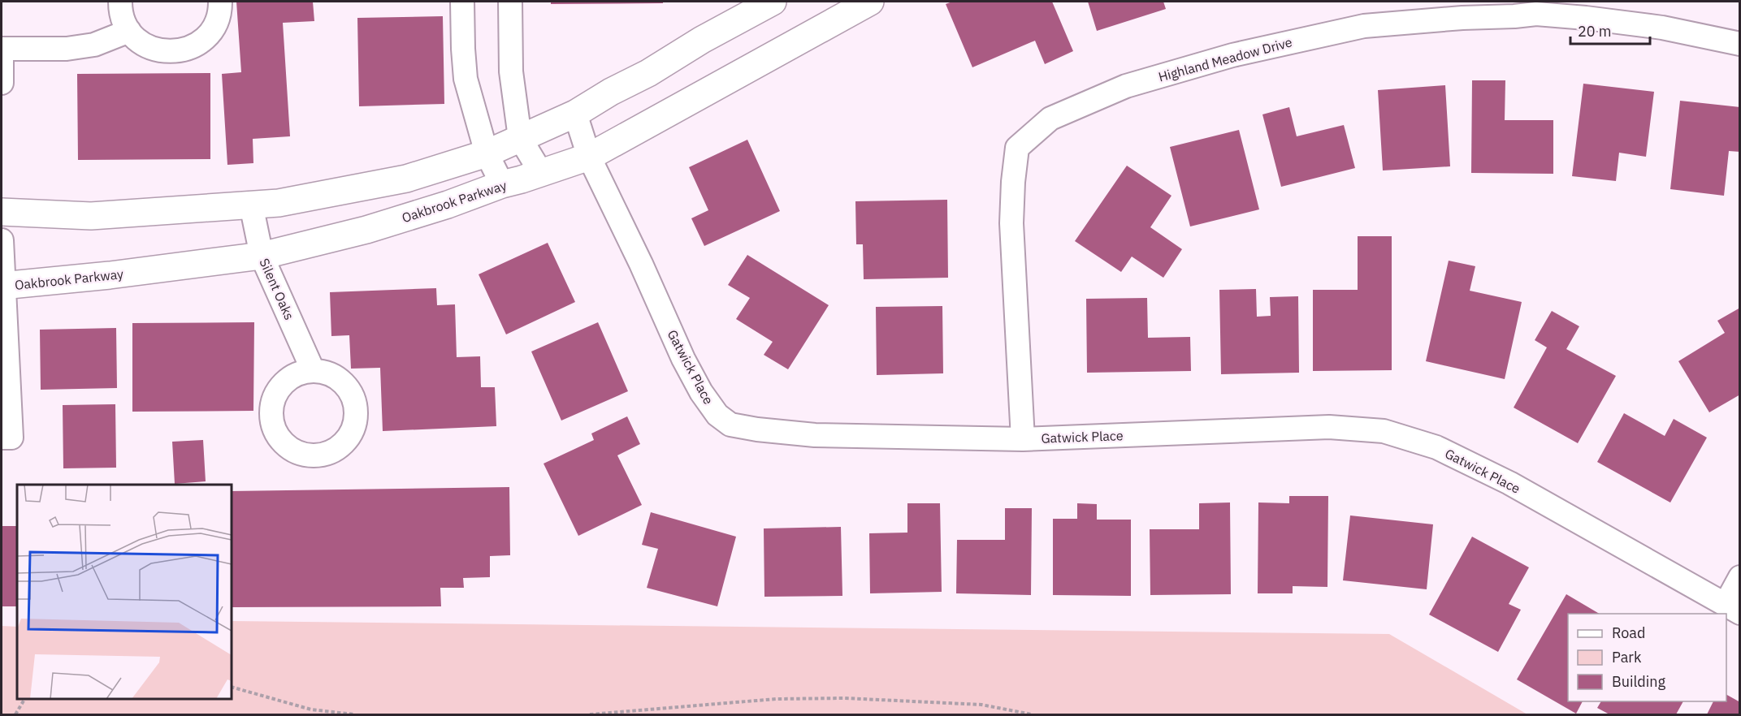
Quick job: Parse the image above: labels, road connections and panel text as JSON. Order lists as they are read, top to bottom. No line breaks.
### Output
{"streets":{"street":["Highland Meadow Drive","Oakbrook Parkway","Silent Oaks","Gatwick Place"]},"crossings":[["Highland Meadow Drive","Gatwick Place"],["Oakbrook Parkway","Silent Oaks"],["Oakbrook Parkway","Gatwick Place"]],"legend":["Road","Park","Building"],"scale_bar":"20 m"}
